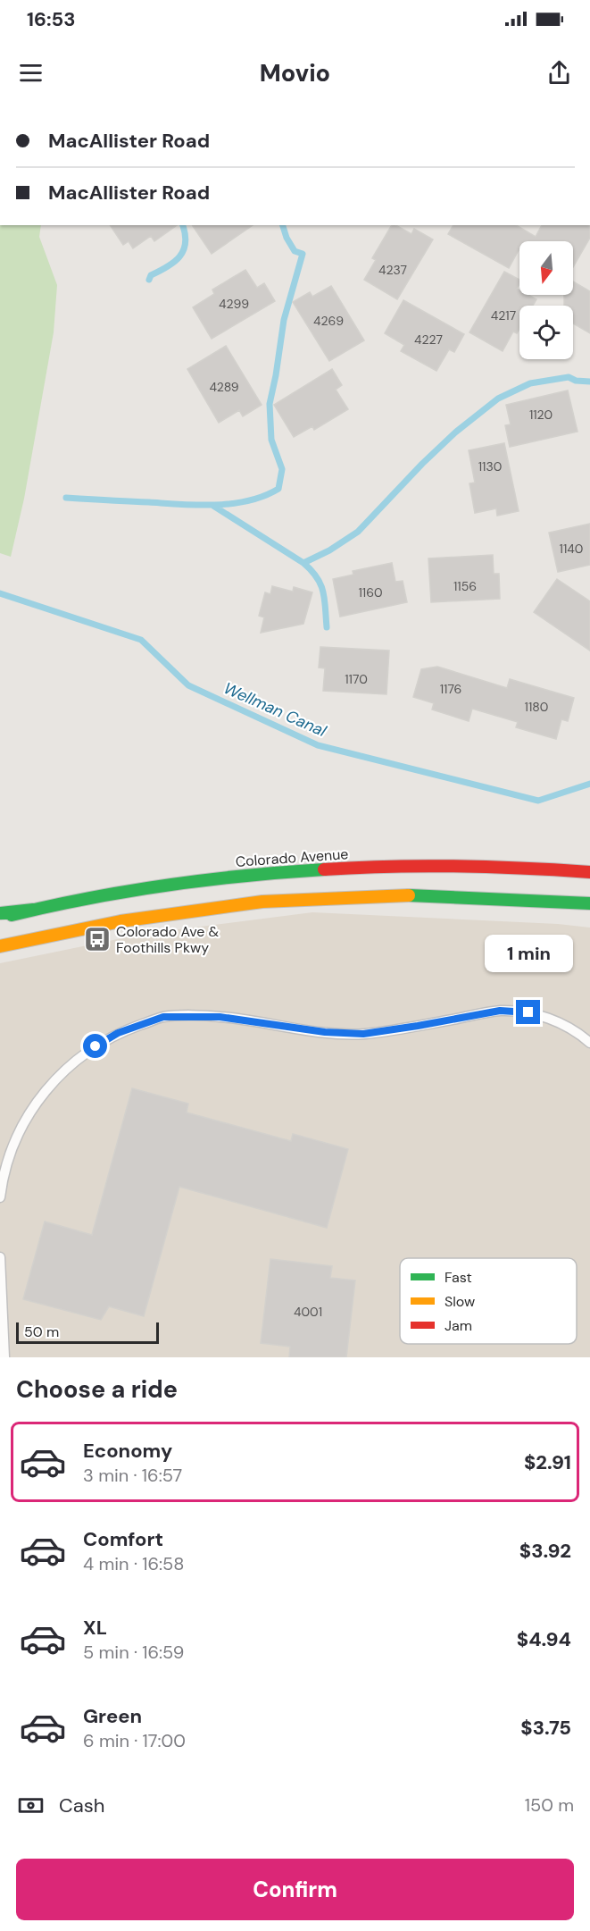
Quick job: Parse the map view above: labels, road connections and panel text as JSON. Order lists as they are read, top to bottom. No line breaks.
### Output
{"streets":{"main road":["Colorado Avenue"]},"water":["Wellman Canal"],"places":{"bus stop":["Colorado Ave & Foothills Pkwy"]},"house_numbers":["4237","4299","4217","4269","4227","4289","1120","1130","1140","1156","1160","1170","1176","1180","4001"],"legend":["Fast","Slow","Jam"],"scale_bar":"50 m","north":"bottom","page":{"status":"16:53","header":"Movio","banner":["MacAllister Road","MacAllister Road"],"bubble":"1 min","scale":"50 m","heading":"Choose a ride","list":[{"name":"Economy","note":"3 min · 16:57","value":"$2.91"},{"name":"Comfort","note":"4 min · 16:58","value":"$3.92"},{"name":"XL","note":"5 min · 16:59","value":"$4.94"},{"name":"Green","note":"6 min · 17:00","value":"$3.75"}],"pay":["Cash","150 m"],"buttons":"Confirm"}}
